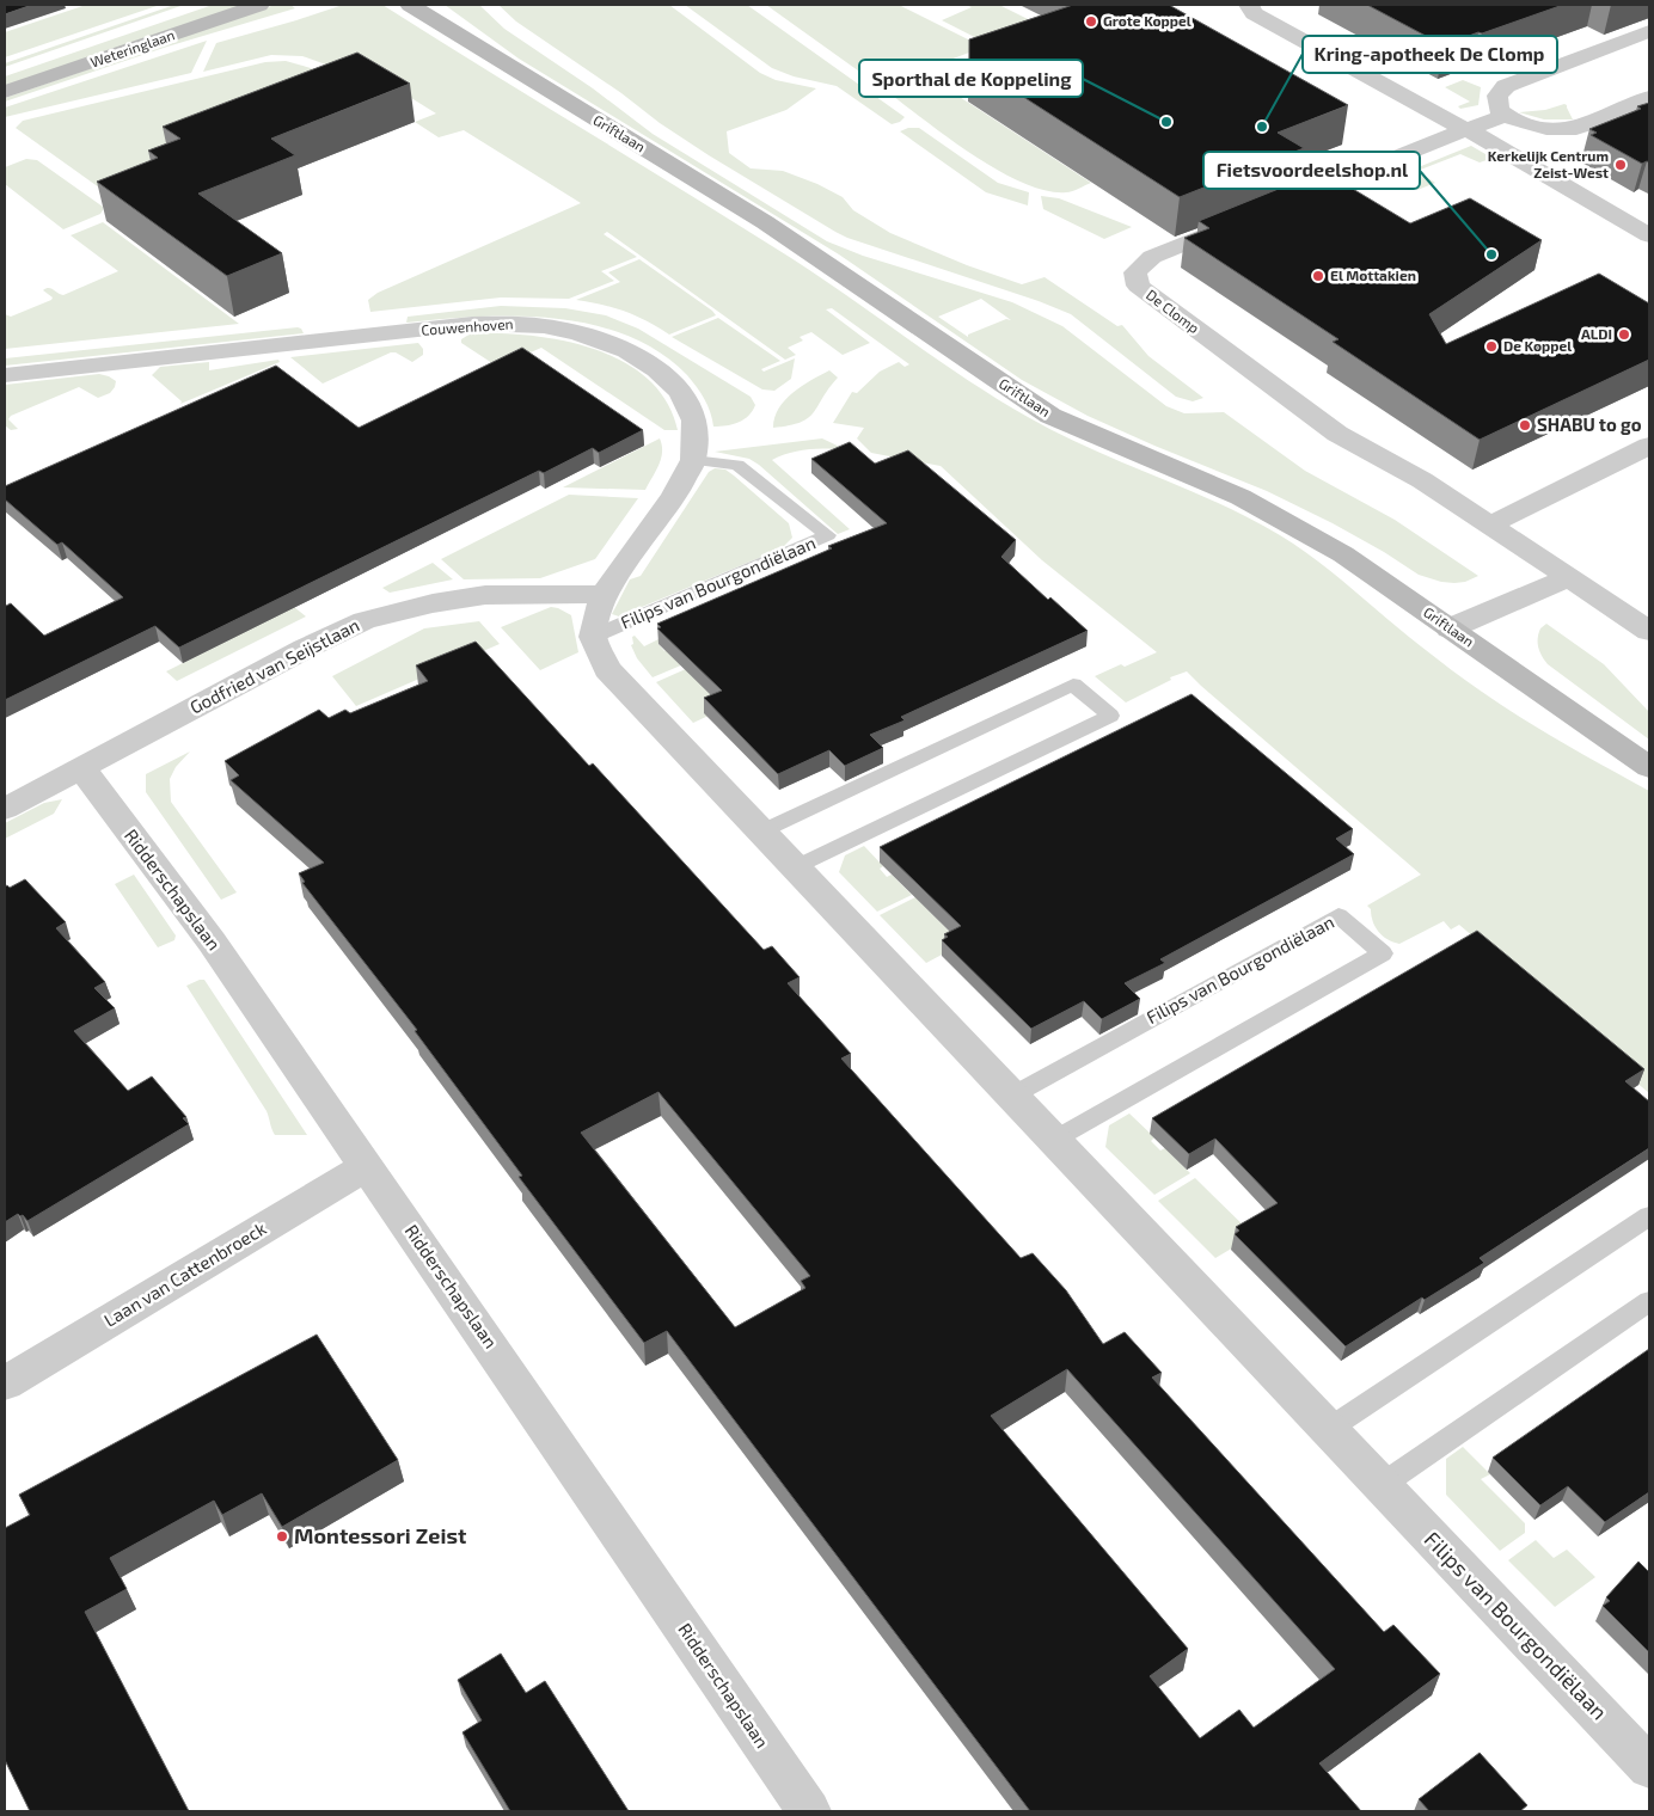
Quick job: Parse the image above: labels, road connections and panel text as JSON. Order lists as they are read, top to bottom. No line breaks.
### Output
{"streets":{"street":["Weteringlaan","Griftlaan","De Clomp","Couwenhoven","Filips van Bourgondiëlaan","Godfried van Seijstlaan","Ridderschapslaan","Laan van Cattenbroeck"]},"crossings":[["Couwenhoven","Filips van Bourgondiëlaan"],["Couwenhoven","Godfried van Seijstlaan"],["Filips van Bourgondiëlaan","Godfried van Seijstlaan"],["Godfried van Seijstlaan","Ridderschapslaan"],["Ridderschapslaan","Laan van Cattenbroeck"]],"places":["Grote Koppel","Sporthal de Koppeling","Kring-apotheek De Clomp","Kerkelijk Centrum Zeist-West","Fietsvoordeelshop.nl","El Mottakien","ALDI","De Koppel","SHABU to go","Montessori Zeist"]}
